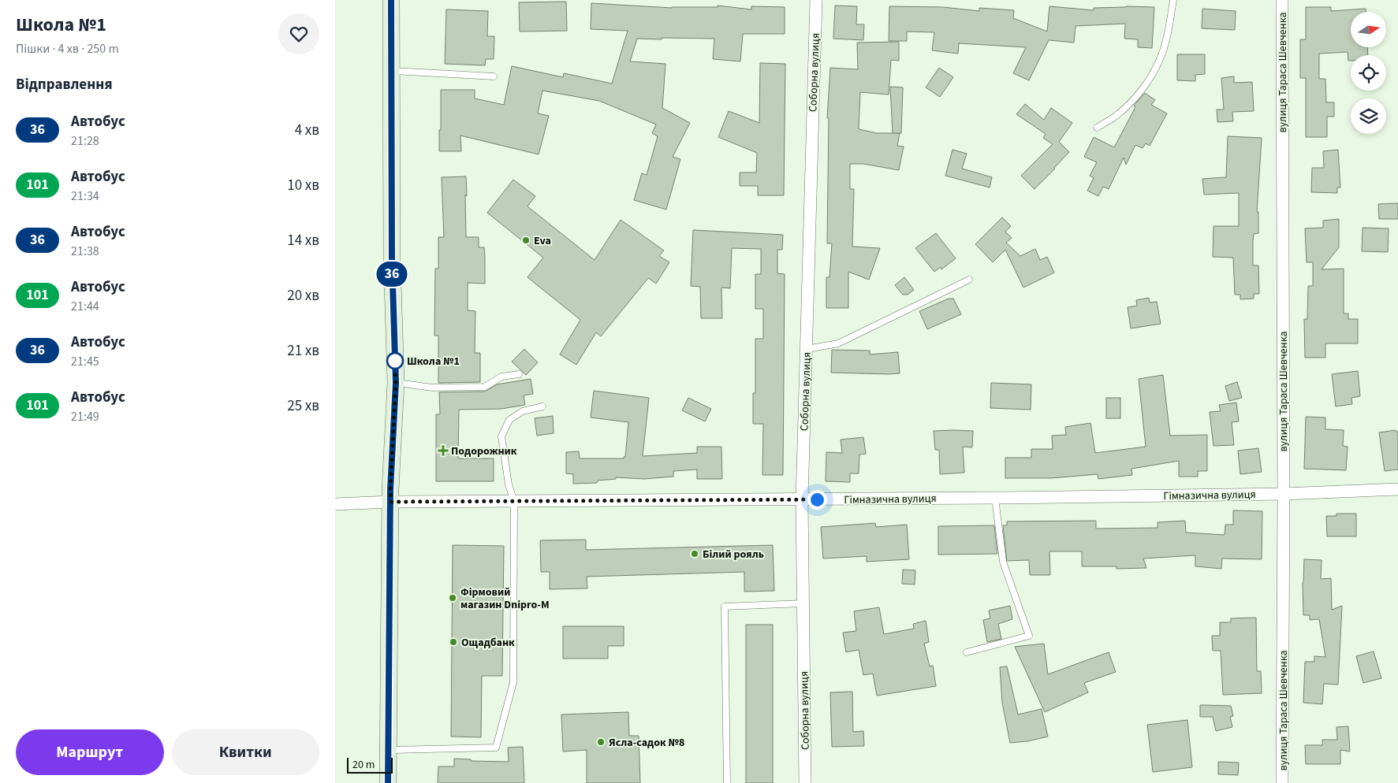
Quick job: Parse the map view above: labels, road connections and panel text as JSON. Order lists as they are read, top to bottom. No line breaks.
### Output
{"streets":{"street":["Соборна вулиця","вулиця Тараса Шевченка","Гімназична вулиця"]},"crossings":[["Соборна вулиця","Гімназична вулиця"],["вулиця Тараса Шевченка","Гімназична вулиця"]],"places":{"other":["Eva","Школа №1","Білий рояль","Фірмовий магазин Dnipro-M","Ощадбанк","Ясла-садок №8"],"health":["Подорожник"]},"lines":["bus line 36"],"scale_bar":"20 m","north":"right","page":{"heading":[["Школа №1","Пішки · 4 хв · 250 m"],"Відправлення"],"on_map":"36","list":[{"mark":"36","name":"Автобус","note":"21:28","value":"4 хв"},{"mark":"101","name":"Автобус","note":"21:34","value":"10 хв"},{"mark":"36","name":"Автобус","note":"21:38","value":"14 хв"},{"mark":"101","name":"Автобус","note":"21:44","value":"20 хв"},{"mark":"36","name":"Автобус","note":"21:45","value":"21 хв"},{"mark":"101","name":"Автобус","note":"21:49","value":"25 хв"}],"buttons":["Маршрут","Квитки"],"scale":"20 m"}}
